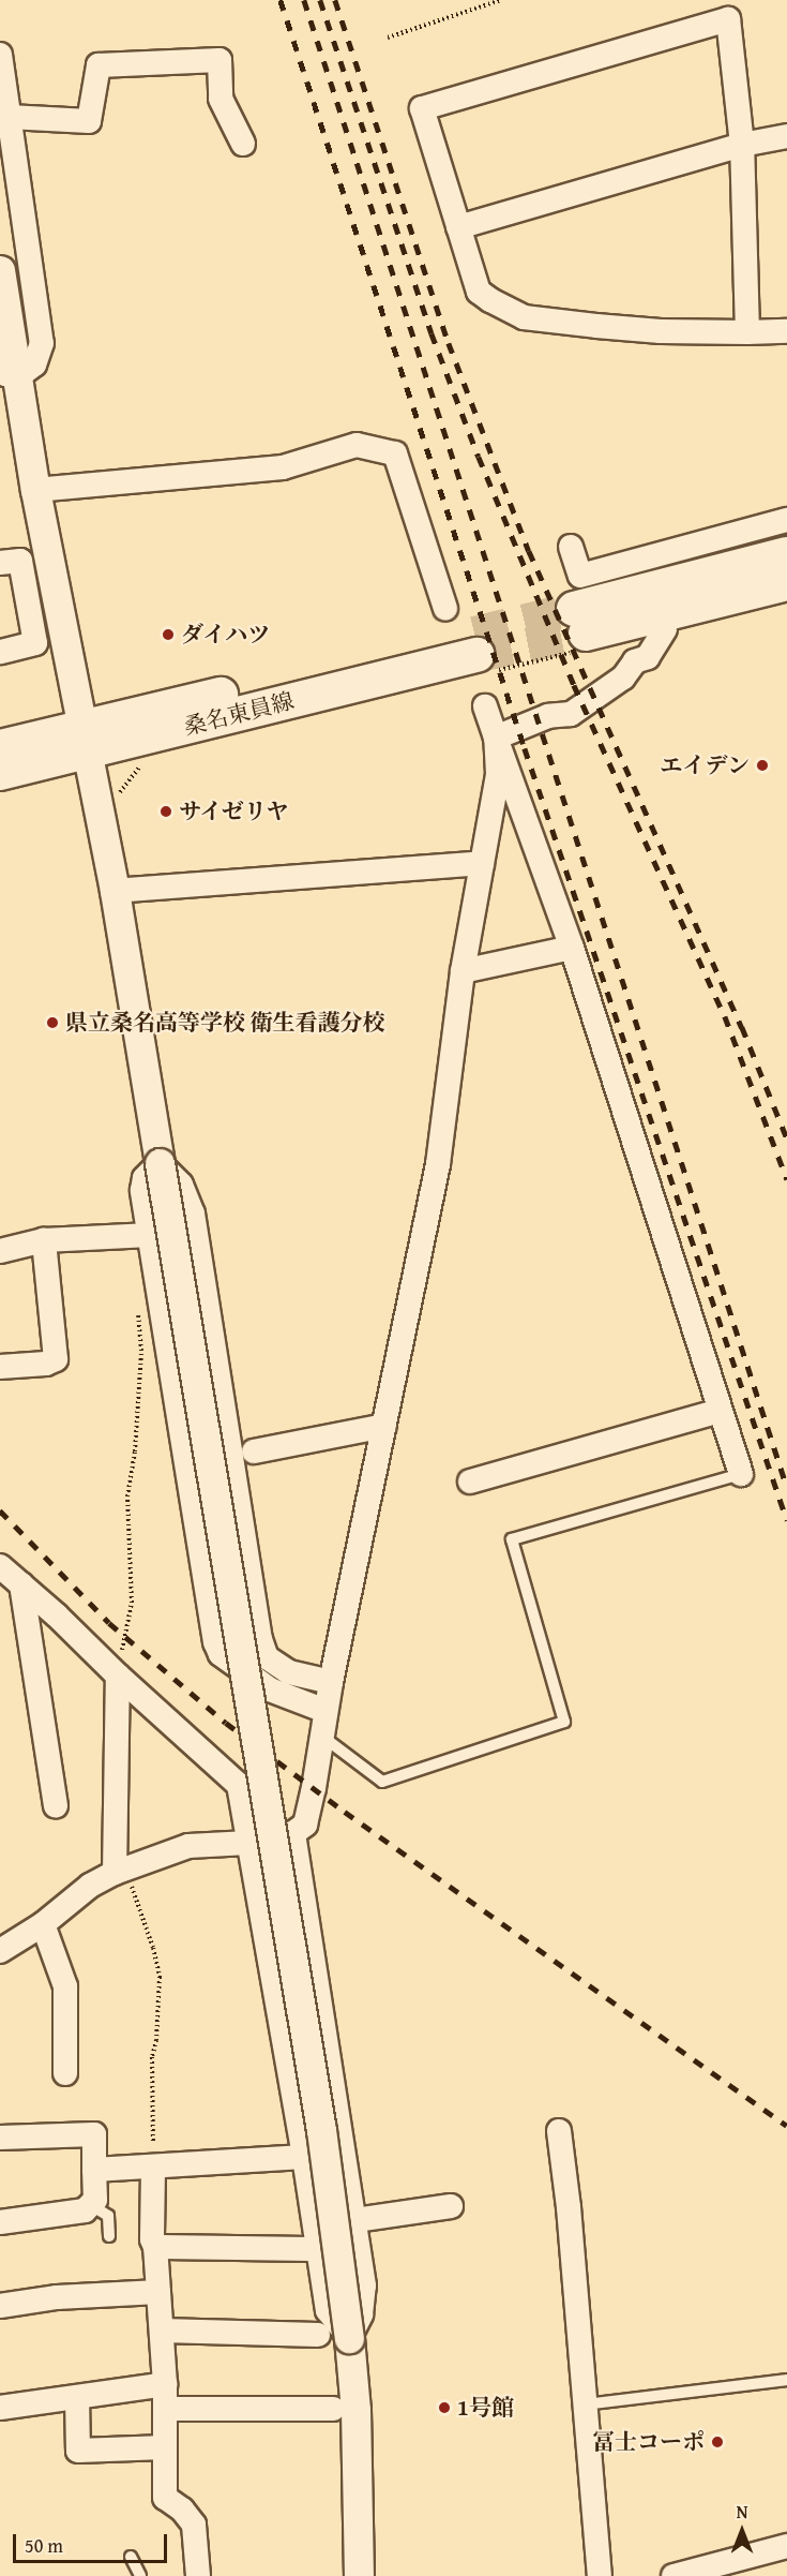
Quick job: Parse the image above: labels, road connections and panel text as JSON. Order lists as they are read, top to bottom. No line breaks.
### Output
{"streets":{"main road":["桑名東員線"]},"places":["ダイハツ","エイデン","サイゼリヤ","県立桑名高等学校 衛生看護分校","1号館","冨士コーポ"],"scale_bar":"50 m","north":"top"}
